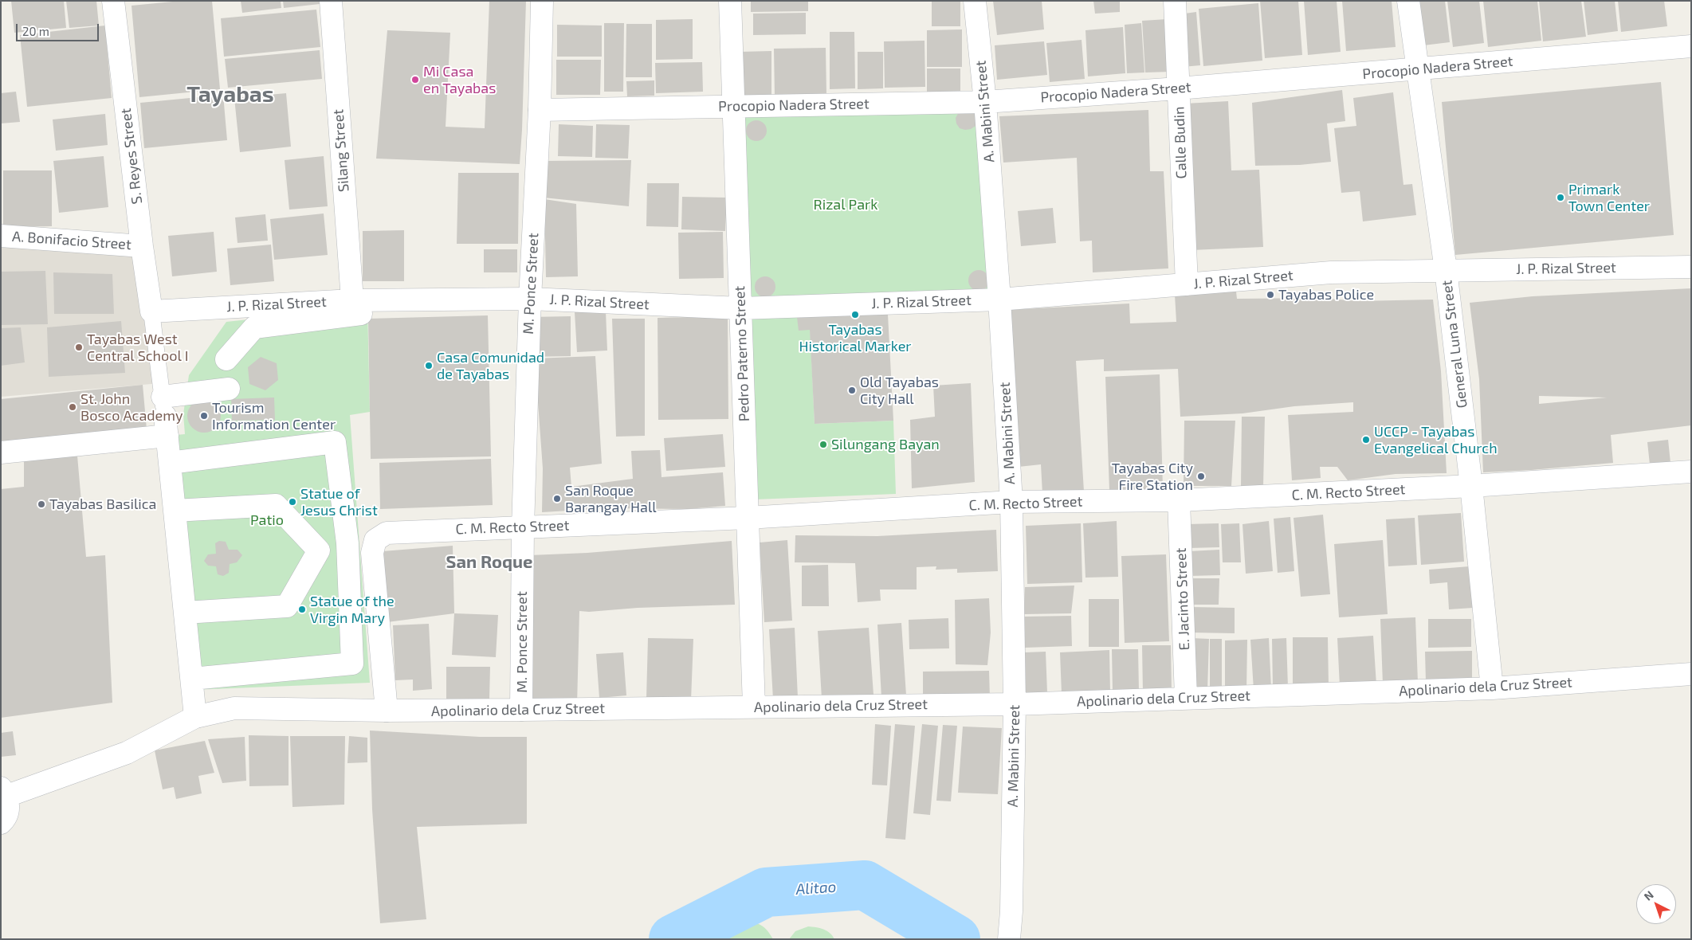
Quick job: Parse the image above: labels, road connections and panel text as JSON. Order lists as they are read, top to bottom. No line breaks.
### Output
{"streets":{"street":["Procopio Nadera Street","A. Mabini Street","Calle Budin","Silang Street","S. Reyes Street","A. Bonifacio Street","J. P. Rizal Street","M. Ponce Street","General Luna Street","Pedro Paterno Street","C. M. Recto Street","E. Jacinto Street","Apolinario dela Cruz Street"]},"crossings":[["Procopio Nadera Street","A. Mabini Street"],["Procopio Nadera Street","Calle Budin"],["Procopio Nadera Street","M. Ponce Street"],["Procopio Nadera Street","General Luna Street"],["Procopio Nadera Street","Pedro Paterno Street"],["A. Mabini Street","J. P. Rizal Street"],["A. Mabini Street","C. M. Recto Street"],["A. Mabini Street","Apolinario dela Cruz Street"],["Calle Budin","J. P. Rizal Street"],["Silang Street","J. P. Rizal Street"],["S. Reyes Street","A. Bonifacio Street"],["S. Reyes Street","J. P. Rizal Street"],["J. P. Rizal Street","M. Ponce Street"],["J. P. Rizal Street","General Luna Street"],["J. P. Rizal Street","Pedro Paterno Street"],["M. Ponce Street","C. M. Recto Street"],["M. Ponce Street","Apolinario dela Cruz Street"],["General Luna Street","C. M. Recto Street"],["General Luna Street","Apolinario dela Cruz Street"],["Pedro Paterno Street","C. M. Recto Street"],["Pedro Paterno Street","Apolinario dela Cruz Street"],["C. M. Recto Street","E. Jacinto Street"],["E. Jacinto Street","Apolinario dela Cruz Street"]],"districts":["Tayabas","San Roque"],"water":["Alitao"],"parks":["Rizal Park","Patio"],"places":["Mi Casa en Tayabas","Primark Town Center","Tayabas Police","Tayabas Historical Marker","Tayabas West Central School I","Casa Comunidad de Tayabas","Old Tayabas City Hall","St. John Bosco Academy","Tourism Information Center","UCCP - Tayabas Evangelical Church","Silungang Bayan","Tayabas City Fire Station","San Roque Barangay Hall","Statue of Jesus Christ","Tayabas Basilica","Statue of the Virgin Mary"],"scale_bar":"20 m","north":"top left"}
